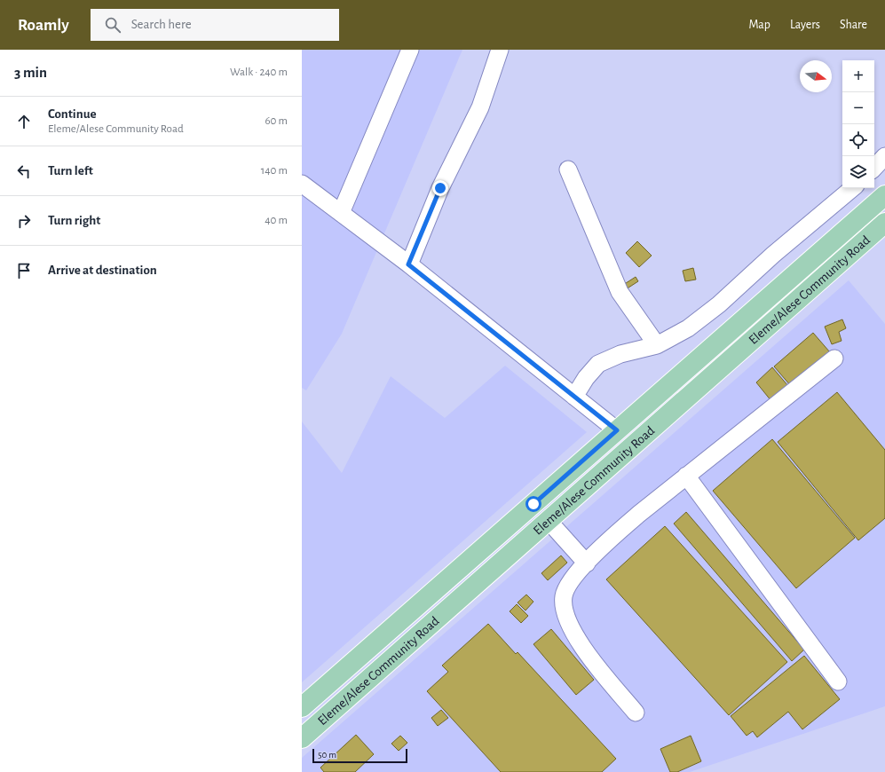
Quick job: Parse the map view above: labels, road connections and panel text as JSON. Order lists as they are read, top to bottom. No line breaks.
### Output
{"streets":{"main road":["Eleme/Alese Community Road"]},"scale_bar":"50 m","north":"right","page":{"header":"Roamly","search":"Search here","nav":["Map","Layers","Share"],"heading":["3 min","Walk · 240 m"],"map_buttons":["+","−"],"list":[["Continue","Eleme/Alese Community Road","60 m"],["Turn left","140 m"],["Turn right","40 m"],"Arrive at destination"],"scale":"50 m"}}
